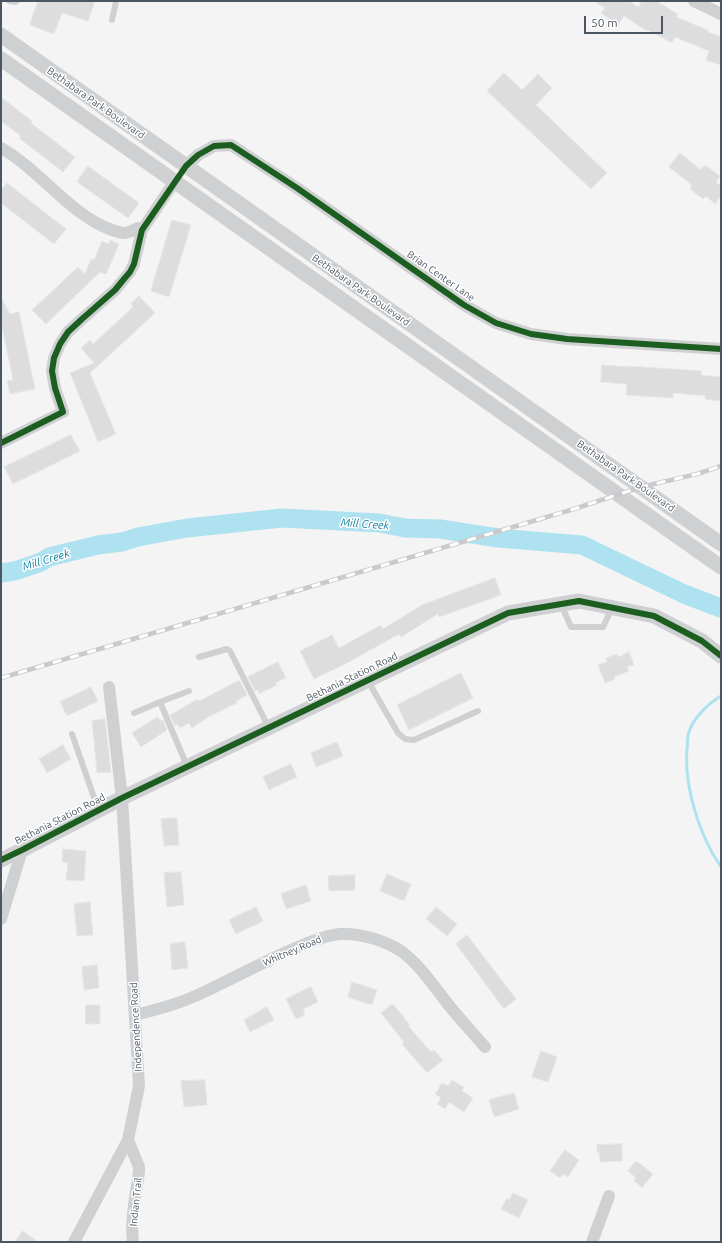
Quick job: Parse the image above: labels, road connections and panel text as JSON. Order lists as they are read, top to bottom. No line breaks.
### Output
{"streets":{"street":["Bethabara Park Boulevard","Brian Center Lane","Bethania Station Road","Whitney Road","Independence Road","Indian Trail"]},"crossings":[["Bethabara Park Boulevard","Brian Center Lane"],["Bethania Station Road","Independence Road"],["Whitney Road","Independence Road"],["Independence Road","Indian Trail"]],"water":["Mill Creek"],"scale_bar":"50 m"}
